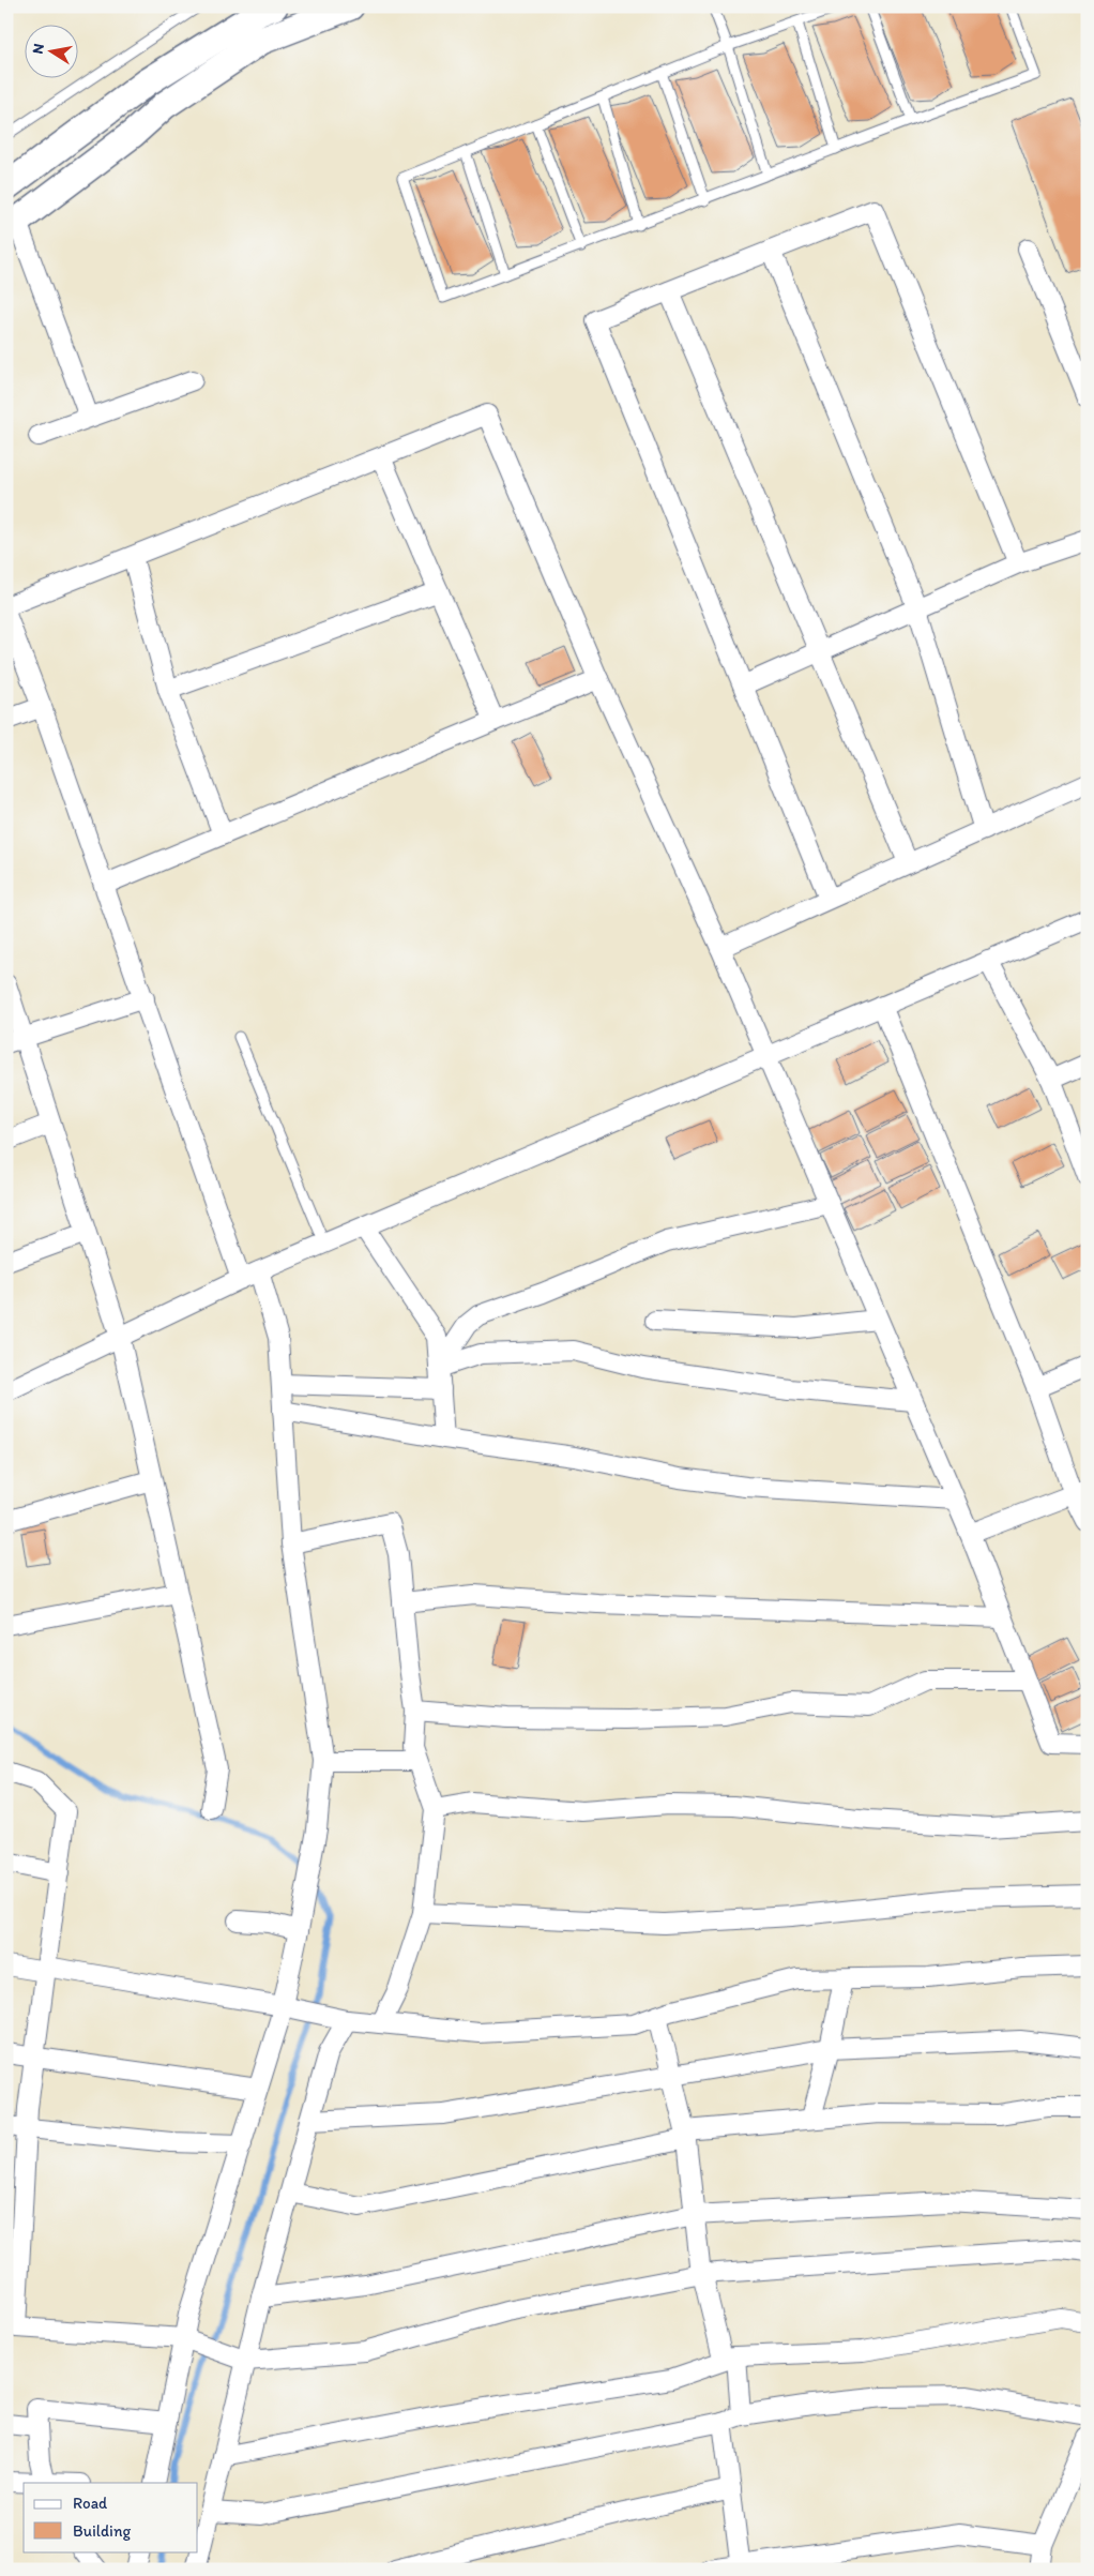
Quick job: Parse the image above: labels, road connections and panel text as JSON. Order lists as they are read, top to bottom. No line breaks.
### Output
{"legend":["Road","Building"],"north":"left"}
